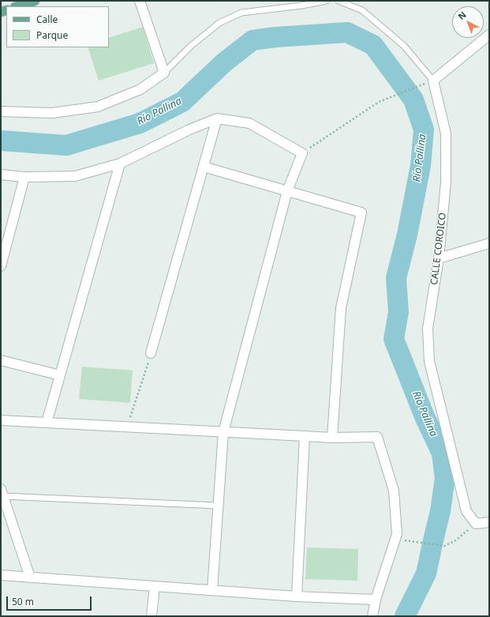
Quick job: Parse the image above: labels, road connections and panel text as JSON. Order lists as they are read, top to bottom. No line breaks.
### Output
{"streets":{"street":["CALLE COROICO"]},"water":["Río Pallina"],"legend":["Calle","Parque"],"scale_bar":"50 m","north":"top left"}
